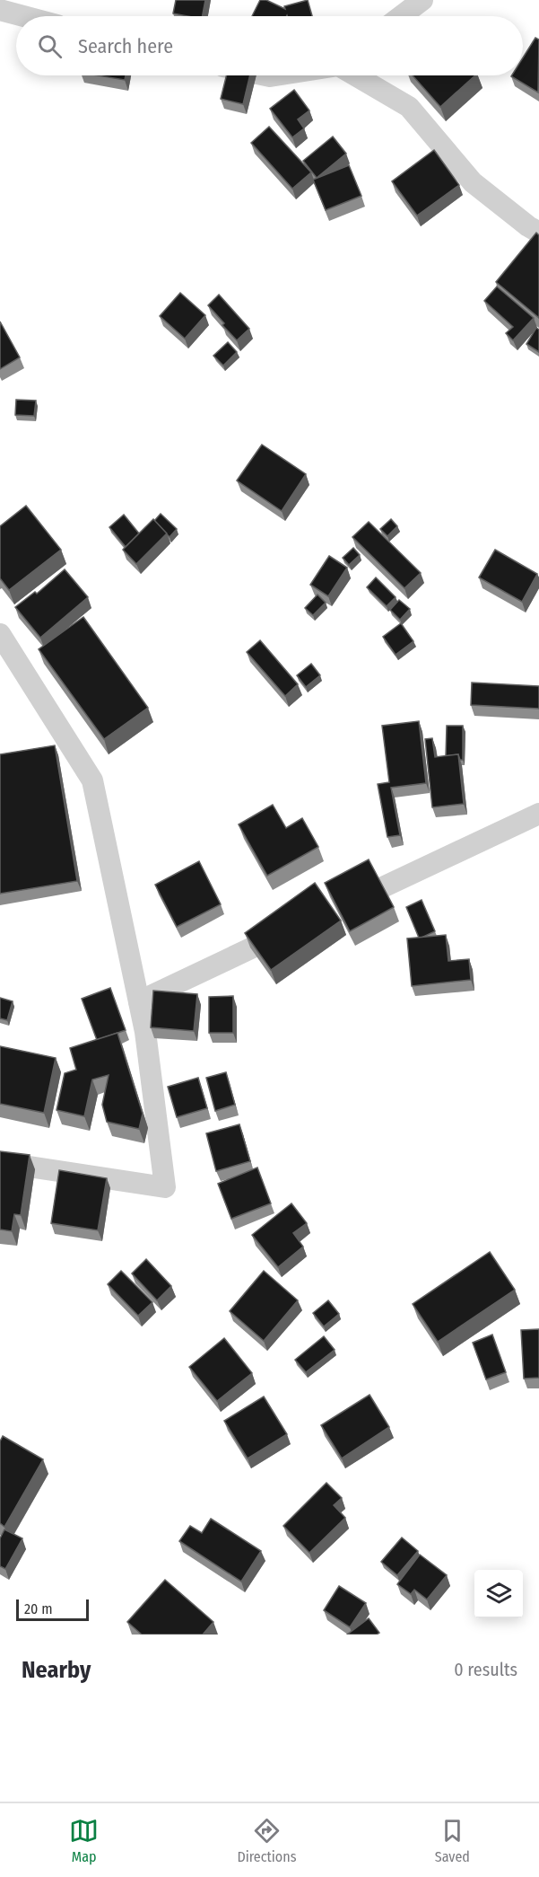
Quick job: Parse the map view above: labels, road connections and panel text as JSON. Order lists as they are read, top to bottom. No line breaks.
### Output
{"scale_bar":"20 m","page":{"search":"Search here","scale":"20 m","heading":["Nearby","0 results"],"nav":["Map","Directions","Saved"]}}
